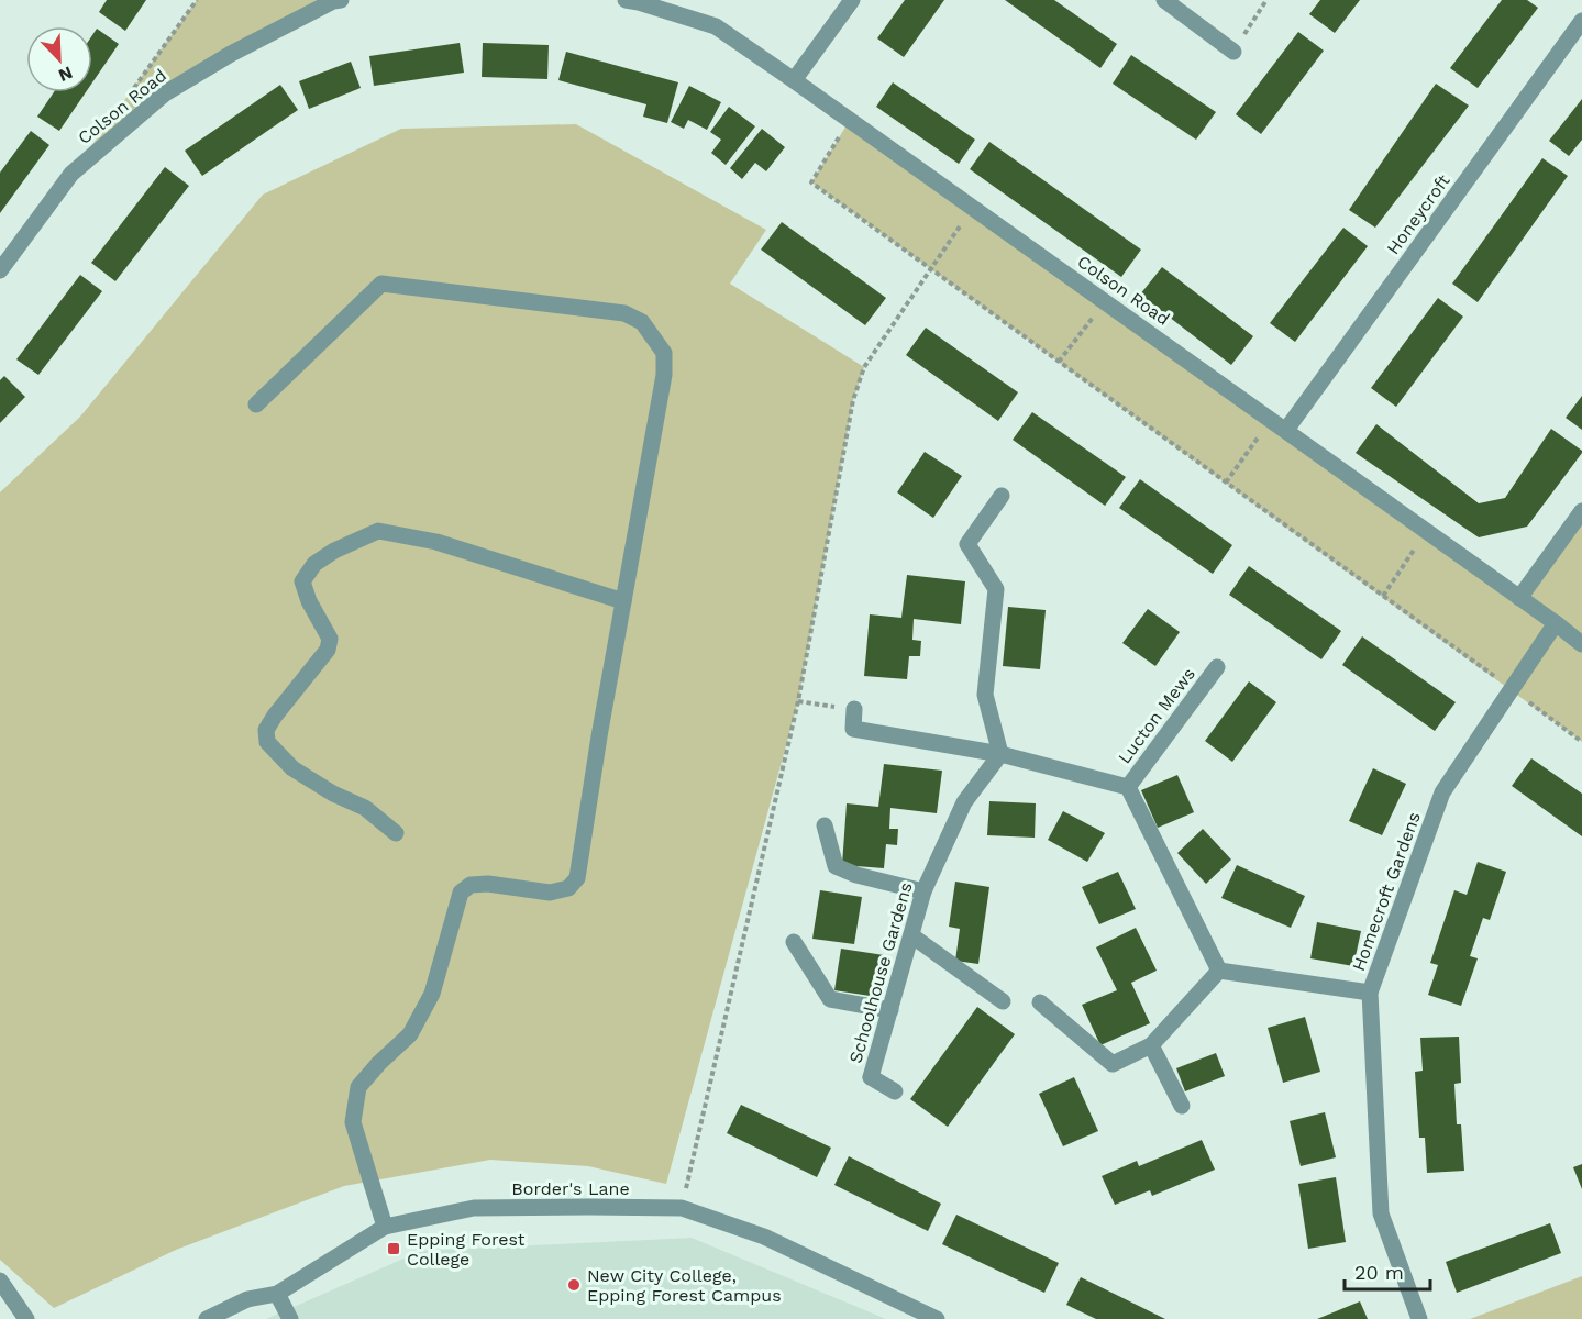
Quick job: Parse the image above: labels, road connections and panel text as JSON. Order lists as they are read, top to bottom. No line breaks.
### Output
{"streets":{"street":["Colson Road","Honeycroft","Lucton Mews","Homecroft Gardens","Schoolhouse Gardens","Border's Lane"]},"crossings":[["Colson Road","Honeycroft"],["Colson Road","Homecroft Gardens"]],"places":{"transit":["Epping Forest College"],"other":["New City College, Epping Forest Campus"]},"scale_bar":"20 m","north":"bottom right"}
